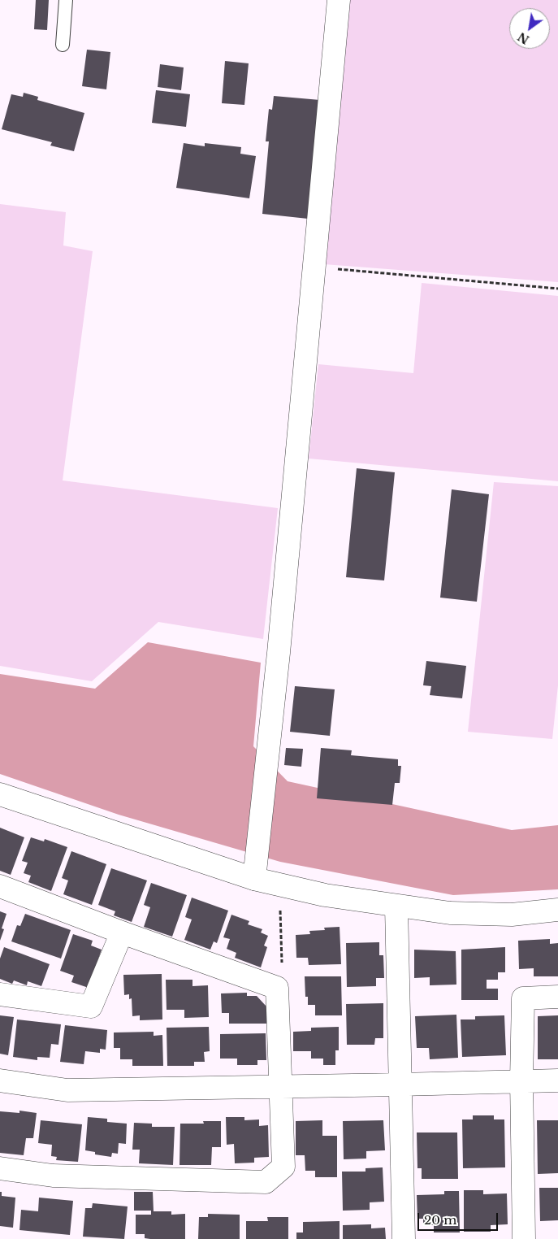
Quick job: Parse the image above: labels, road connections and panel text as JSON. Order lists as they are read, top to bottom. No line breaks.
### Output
{"scale_bar":"20 m","north":"bottom left"}
